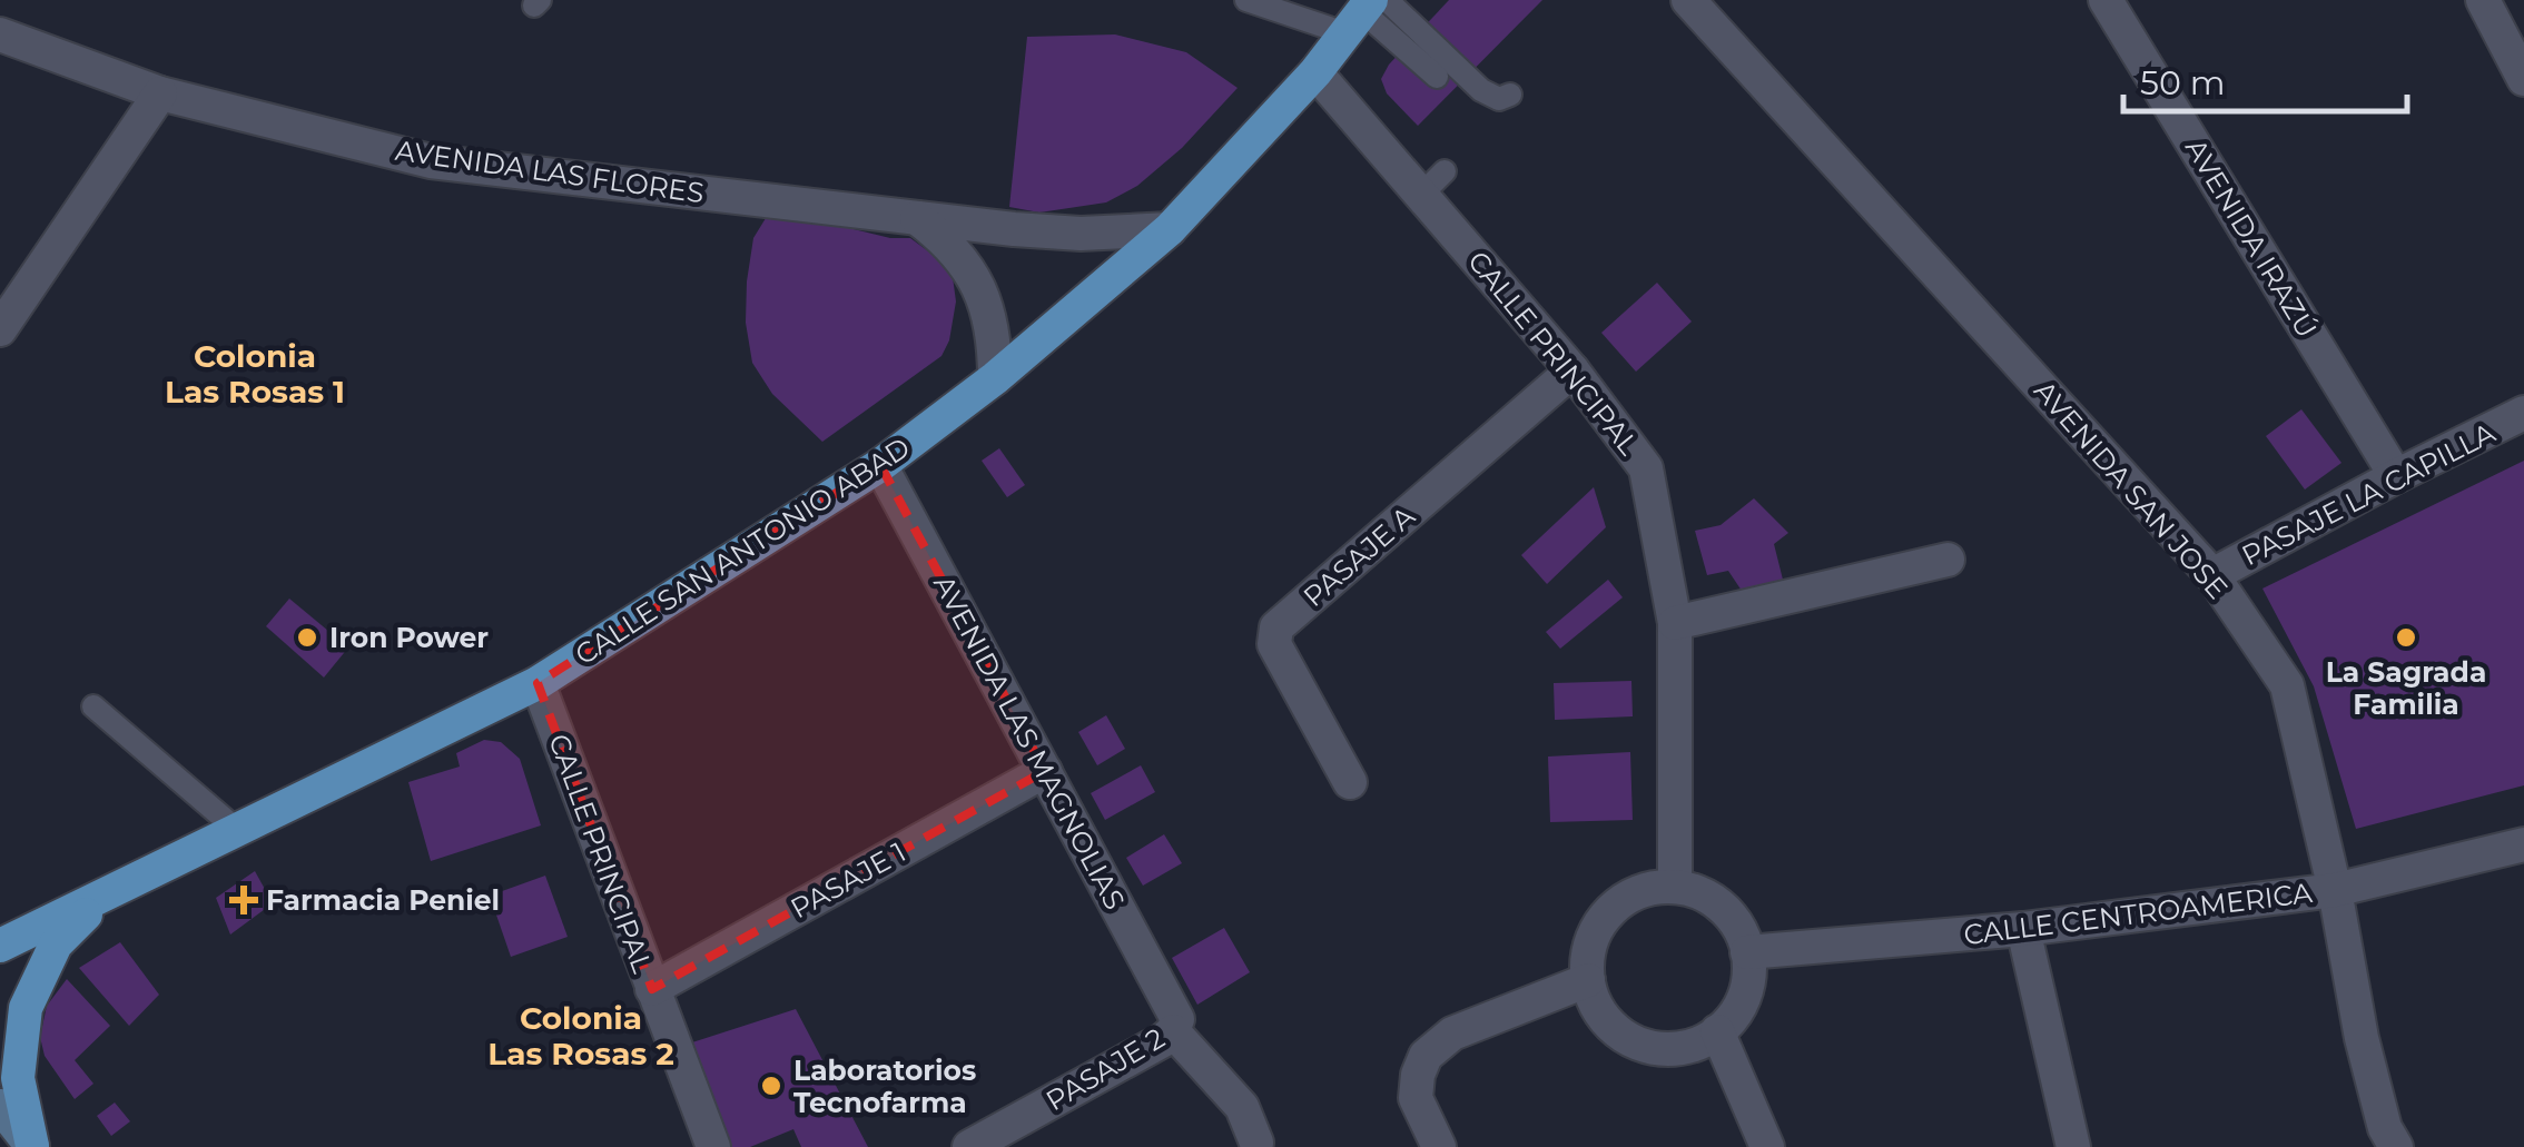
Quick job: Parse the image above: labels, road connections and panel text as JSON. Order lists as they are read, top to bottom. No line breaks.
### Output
{"streets":{"main road":["CALLE SAN ANTONIO ABAD"],"street":["AVENIDA LAS FLORES","AVENIDA IRAZÚ","CALLE PRINCIPAL","AVENIDA SAN JOSE","PASAJE LA CAPILLA","PASAJE A","AVENIDA LAS MAGNOLIAS","PASAJE 1","CALLE CENTROAMERICA","PASAJE 2"]},"crossings":[["AVENIDA LAS FLORES","CALLE SAN ANTONIO ABAD"],["AVENIDA IRAZÚ","PASAJE LA CAPILLA"],["CALLE PRINCIPAL","CALLE SAN ANTONIO ABAD"],["CALLE PRINCIPAL","PASAJE A"],["CALLE PRINCIPAL","PASAJE 1"],["CALLE PRINCIPAL","CALLE CENTROAMERICA"],["AVENIDA SAN JOSE","PASAJE LA CAPILLA"],["AVENIDA SAN JOSE","CALLE CENTROAMERICA"],["CALLE SAN ANTONIO ABAD","AVENIDA LAS MAGNOLIAS"],["AVENIDA LAS MAGNOLIAS","PASAJE 1"],["AVENIDA LAS MAGNOLIAS","PASAJE 2"]],"districts":["Colonia Las Rosas 1","Colonia Las Rosas 2"],"places":{"other":["Iron Power","La Sagrada Familia","Laboratorios Tecnofarma"],"health":["Farmacia Peniel"]},"scale_bar":"50 m"}
